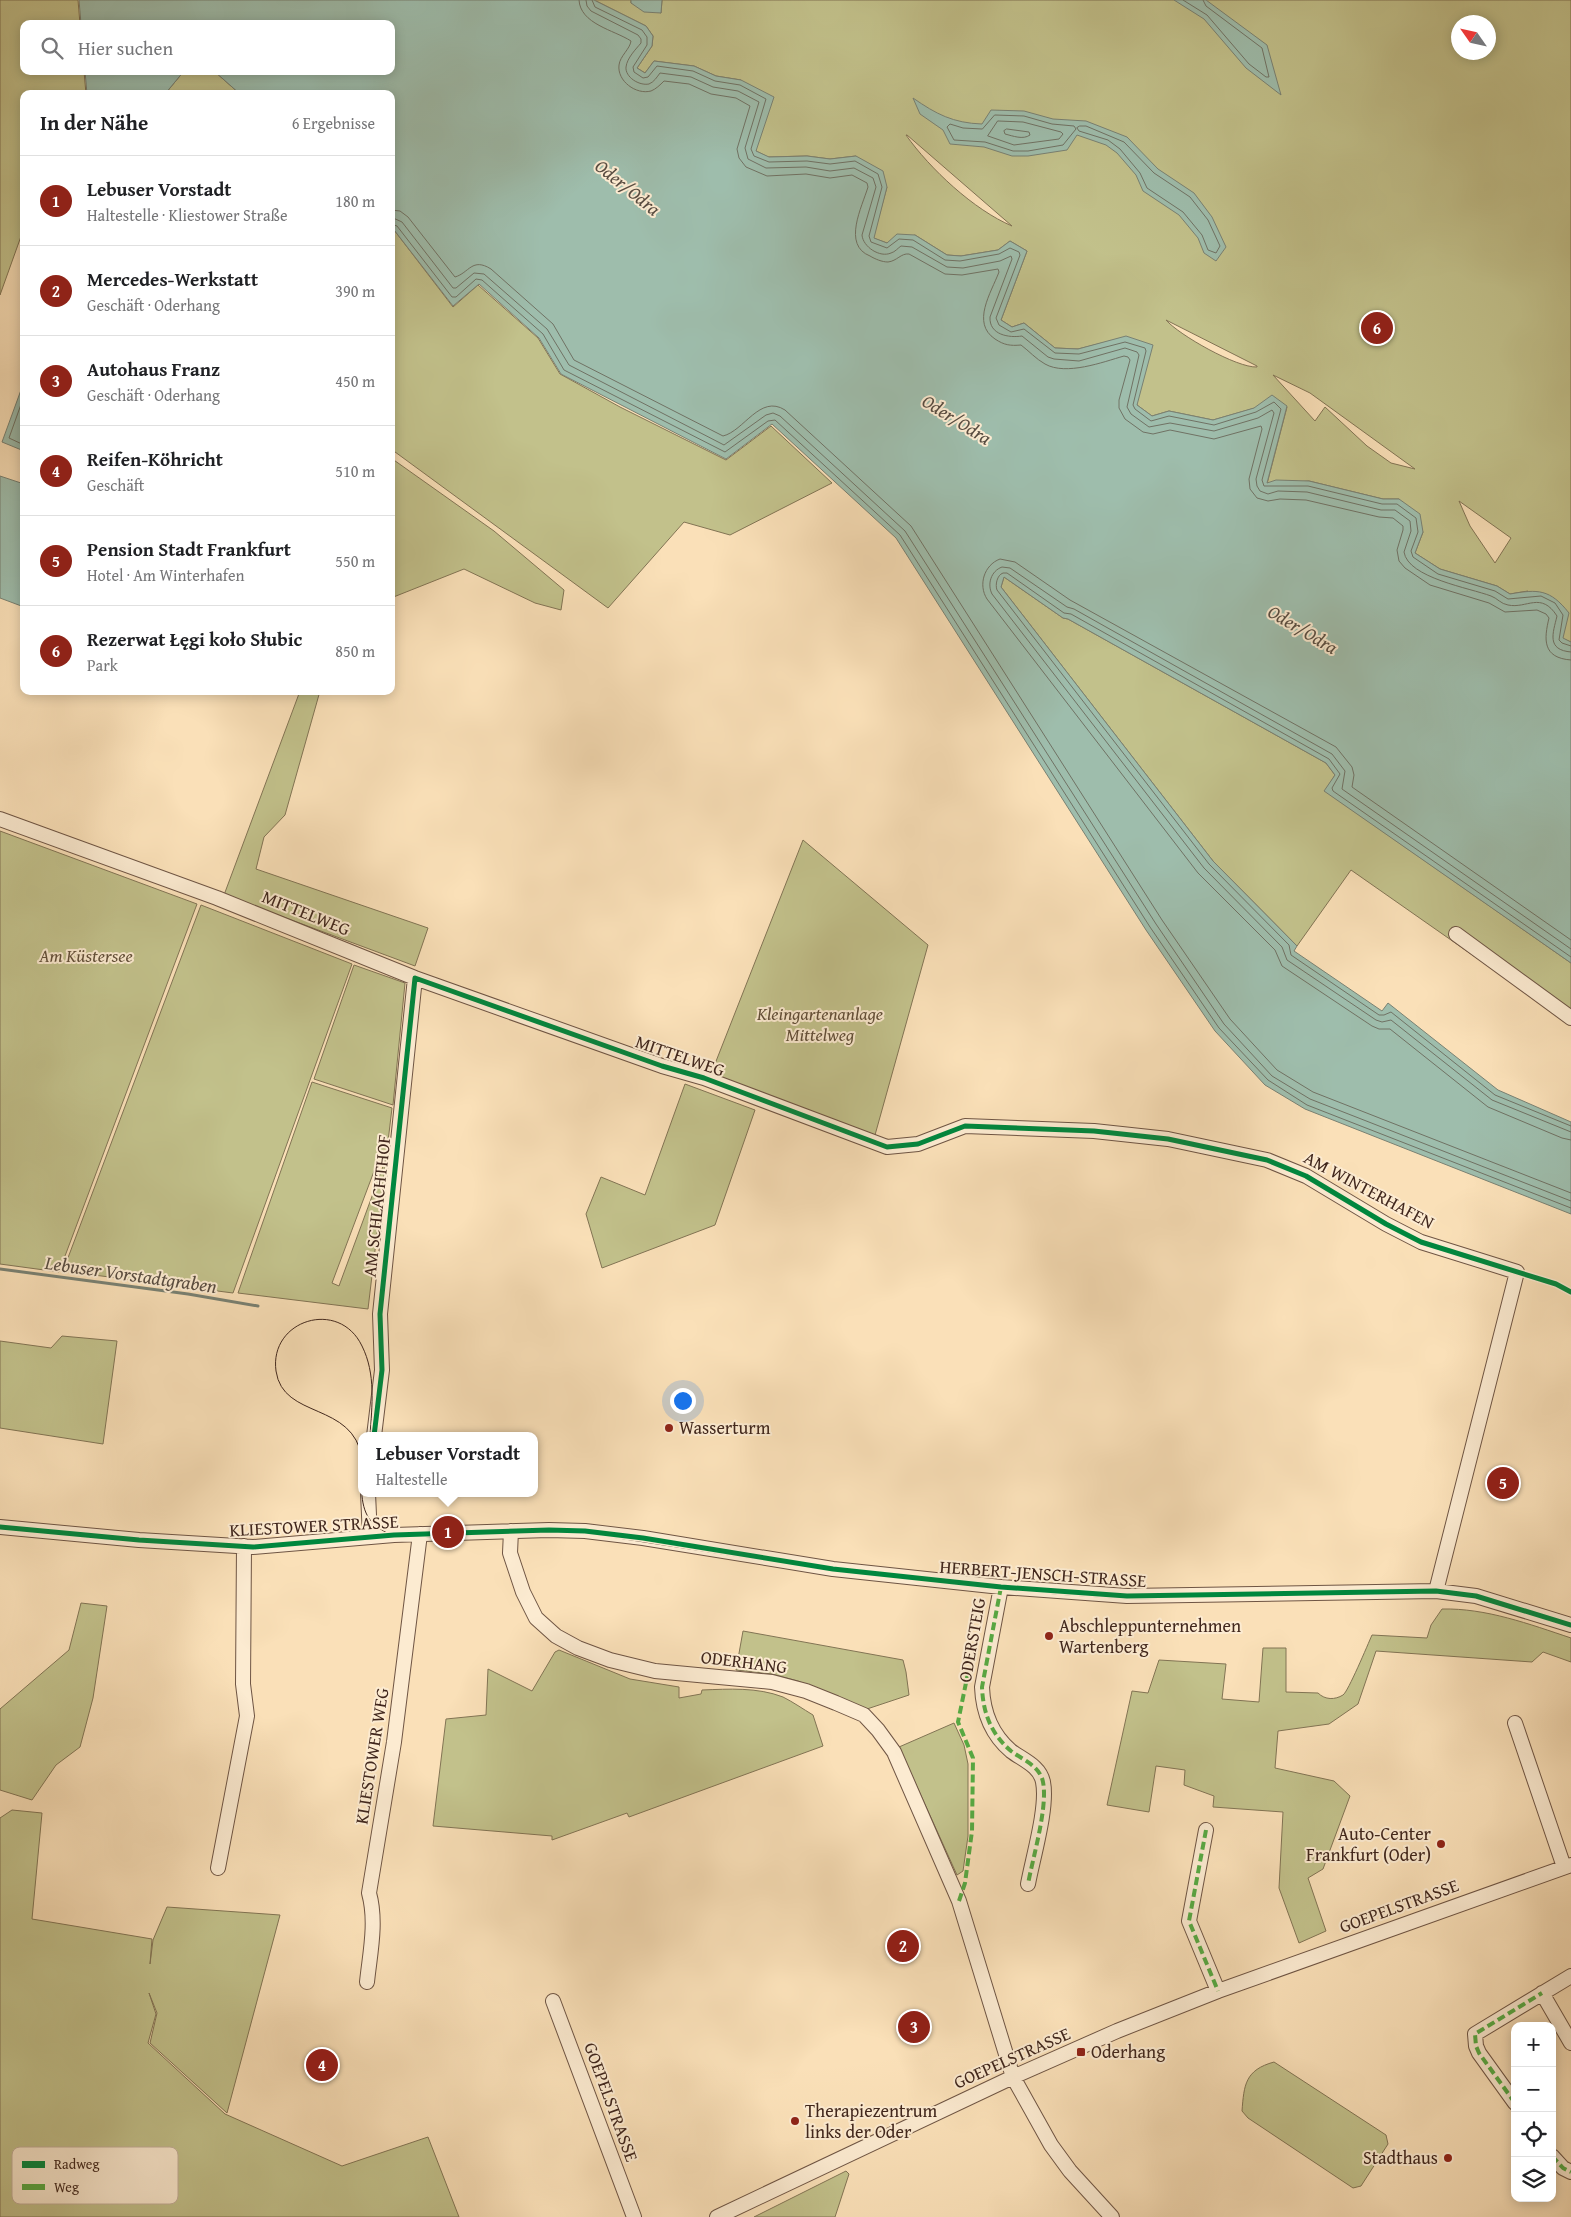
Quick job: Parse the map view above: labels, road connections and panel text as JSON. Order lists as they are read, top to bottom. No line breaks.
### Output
{"streets":{"street":["MITTELWEG","AM WINTERHAFEN","AM SCHLACHTHOF","KLIESTOWER STRASSE","HERBERT-JENSCH-STRASSE","ODERSTEIG","ODERHANG","KLIESTOWER WEG","GOEPELSTRASSE"]},"crossings":[["MITTELWEG","AM WINTERHAFEN"],["MITTELWEG","AM SCHLACHTHOF"],["AM WINTERHAFEN","HERBERT-JENSCH-STRASSE"],["KLIESTOWER STRASSE","HERBERT-JENSCH-STRASSE"],["KLIESTOWER STRASSE","ODERHANG"],["KLIESTOWER STRASSE","KLIESTOWER WEG"],["HERBERT-JENSCH-STRASSE","ODERSTEIG"],["HERBERT-JENSCH-STRASSE","ODERHANG"],["ODERHANG","GOEPELSTRASSE"]],"water":["Oder/Odra","Lebuser Vorstadtgraben"],"parks":["Am Küstersee","Kleingartenanlage Mittelweg"],"places":{"other":["Wasserturm","Abschleppunternehmen Wartenberg","Auto-Center Frankfurt (Oder)","Therapiezentrum links der Oder","Stadthaus"],"transit":["Oderhang"]},"legend":["Radweg","Weg"],"north":"top left","page":{"search":"Hier suchen","heading":["In der Nähe","6 Ergebnisse"],"list":[{"mark":"1","name":"Lebuser Vorstadt","note":"Haltestelle · Kliestower Straße","value":"180 m"},{"mark":"2","name":"Mercedes-Werkstatt","note":"Geschäft · Oderhang","value":"390 m"},{"mark":"3","name":"Autohaus Franz","note":"Geschäft · Oderhang","value":"450 m"},{"mark":"4","name":"Reifen-Köhricht","note":"Geschäft","value":"510 m"},{"mark":"5","name":"Pension Stadt Frankfurt","note":"Hotel · Am Winterhafen","value":"550 m"},{"mark":"6","name":"Rezerwat Łęgi koło Słubic","note":"Park","value":"850 m"}],"pins":["6","5","1","2","3","4"],"popup":["Lebuser Vorstadt","Haltestelle"],"map_buttons":["+","−"]}}
